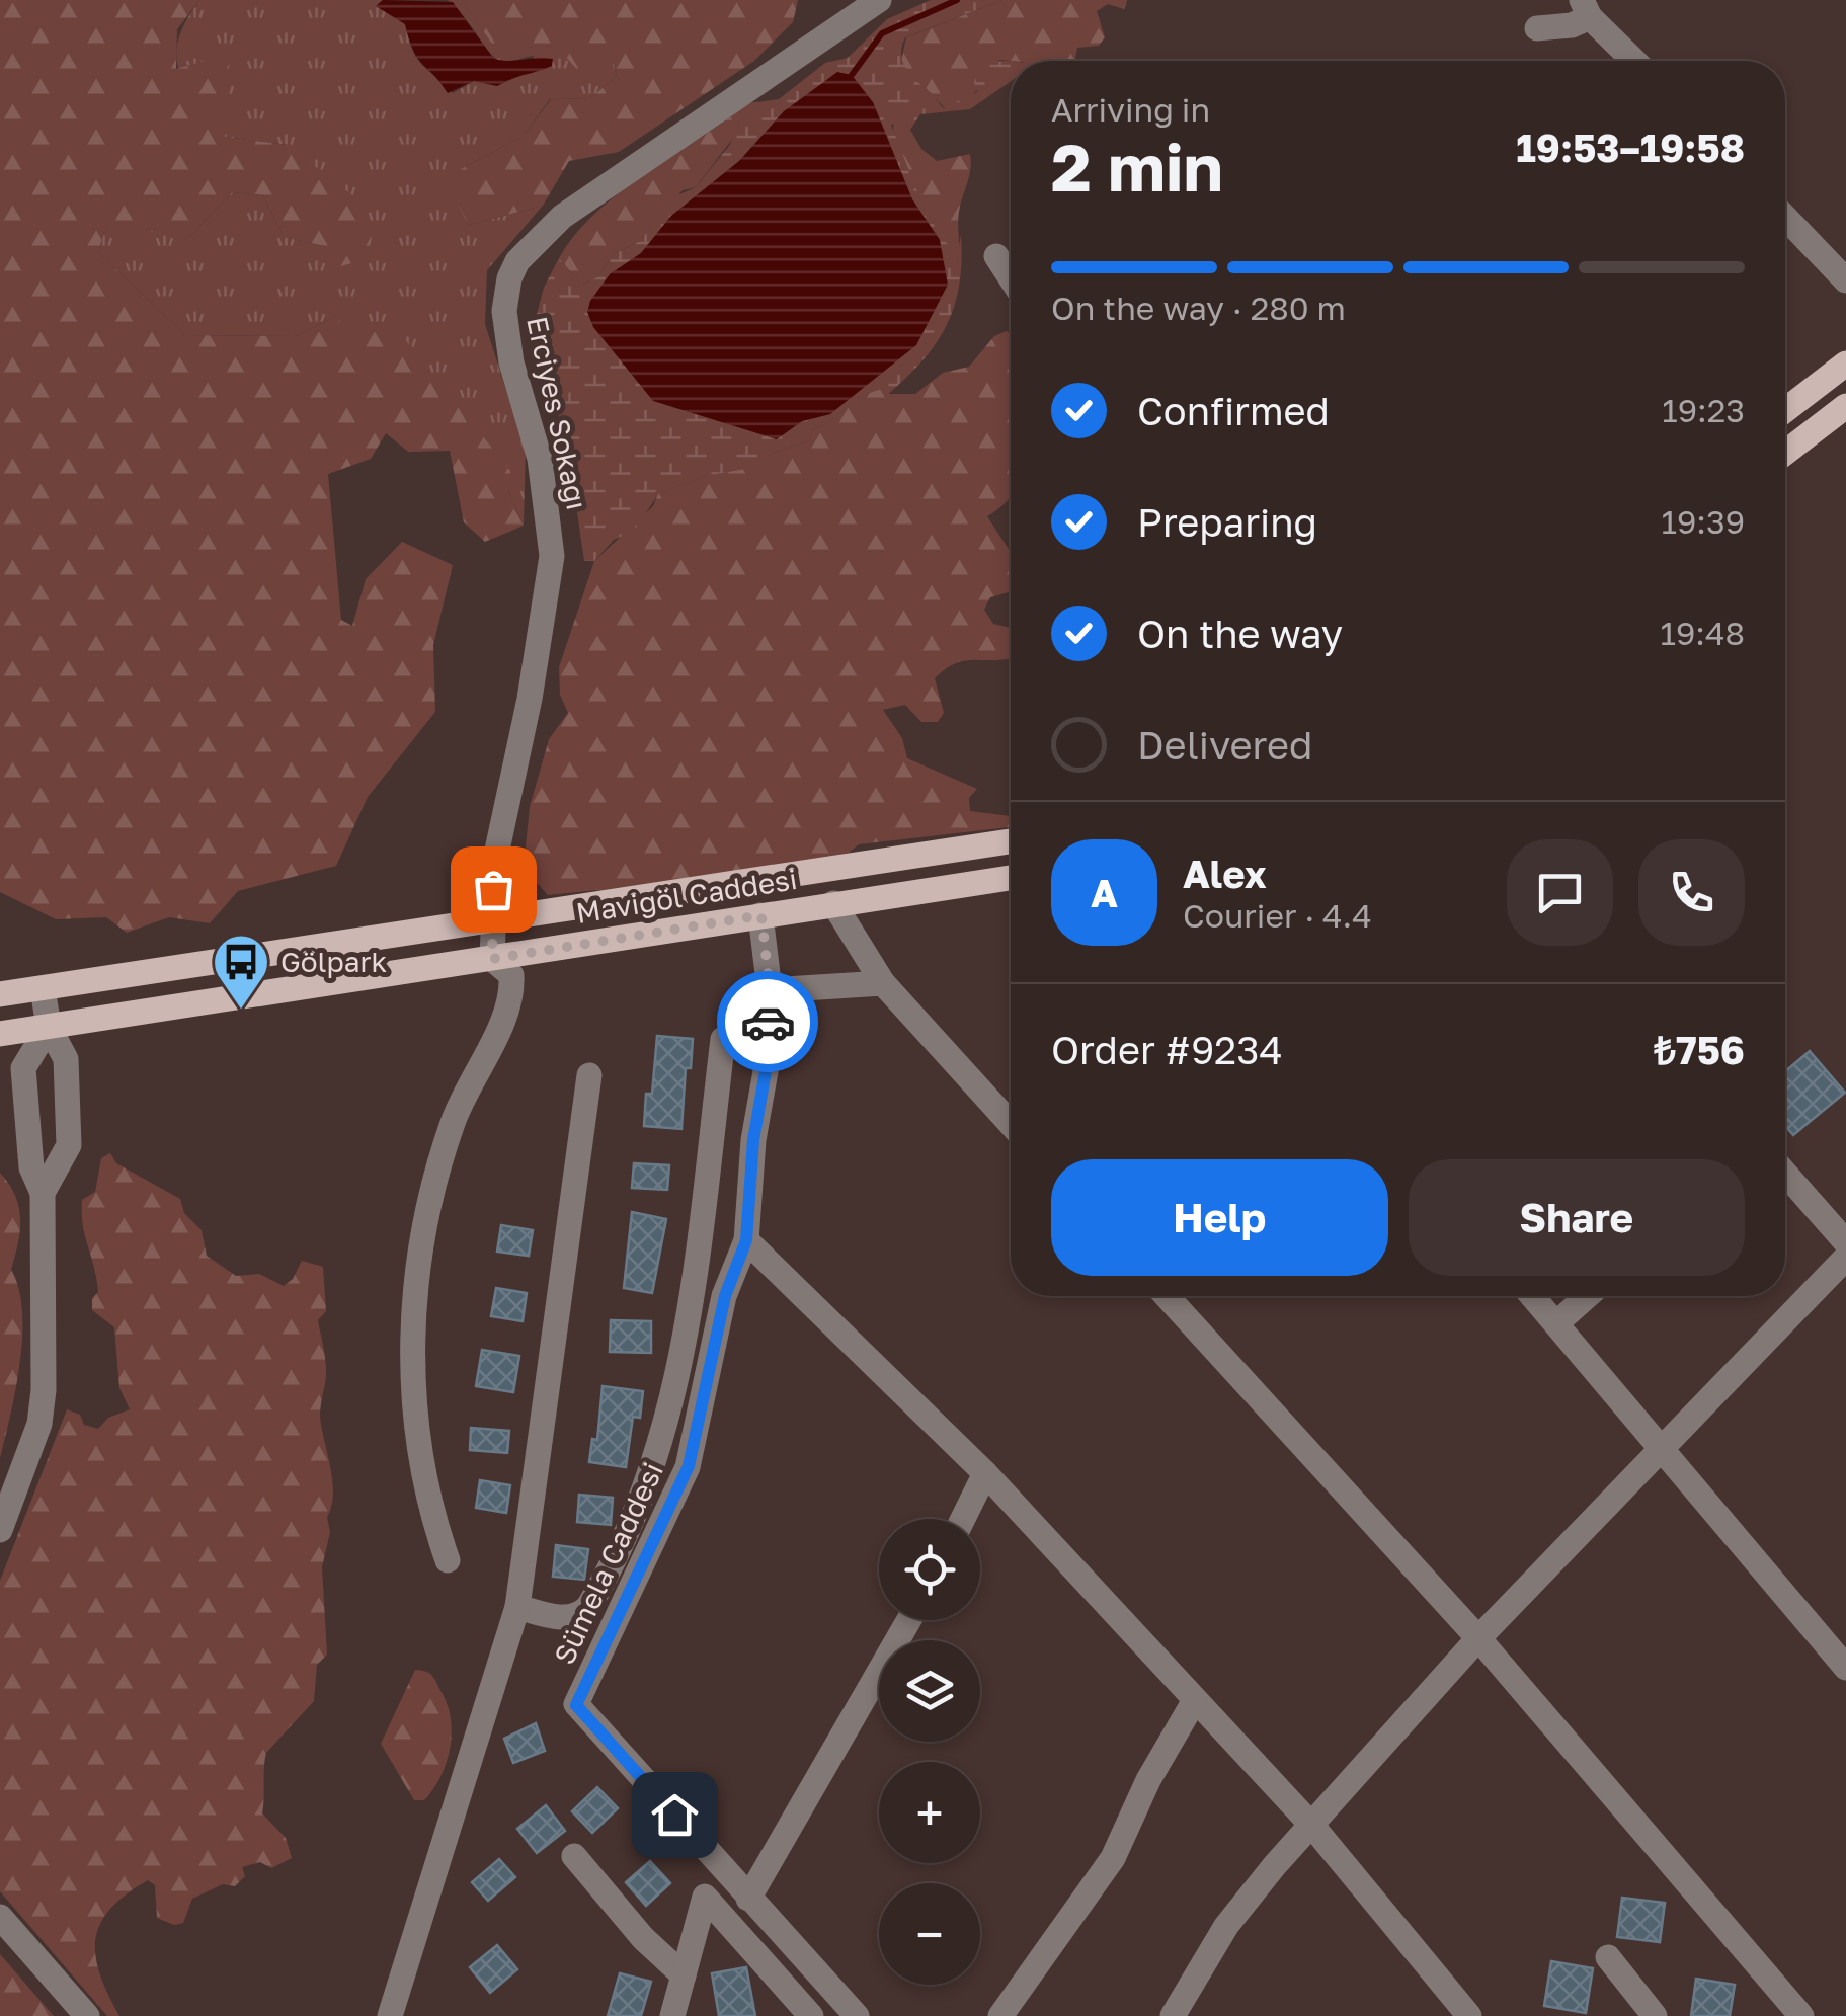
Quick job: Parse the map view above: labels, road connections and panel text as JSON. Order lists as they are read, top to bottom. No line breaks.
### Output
{"streets":{"main road":["Mavigöl Caddesi"],"street":["Erciyes Sokağı","Sümela Caddesi"]},"crossings":[["Erciyes Sokağı","Mavigöl Caddesi"],["Mavigöl Caddesi","Sümela Caddesi"]],"places":{"bus stop":["Gölpark"]},"page":{"heading":["2 min","Arriving in","19:53–19:58"],"panel":["Alex","Courier · 4.4","Order #9234","₺756"],"bar":"On the way · 280 m","list":[["Confirmed","19:23"],["Preparing","19:39"],["On the way","19:48"],"Delivered"],"round":"A","buttons":["Help","Share"],"map_buttons":["+","−"]}}
